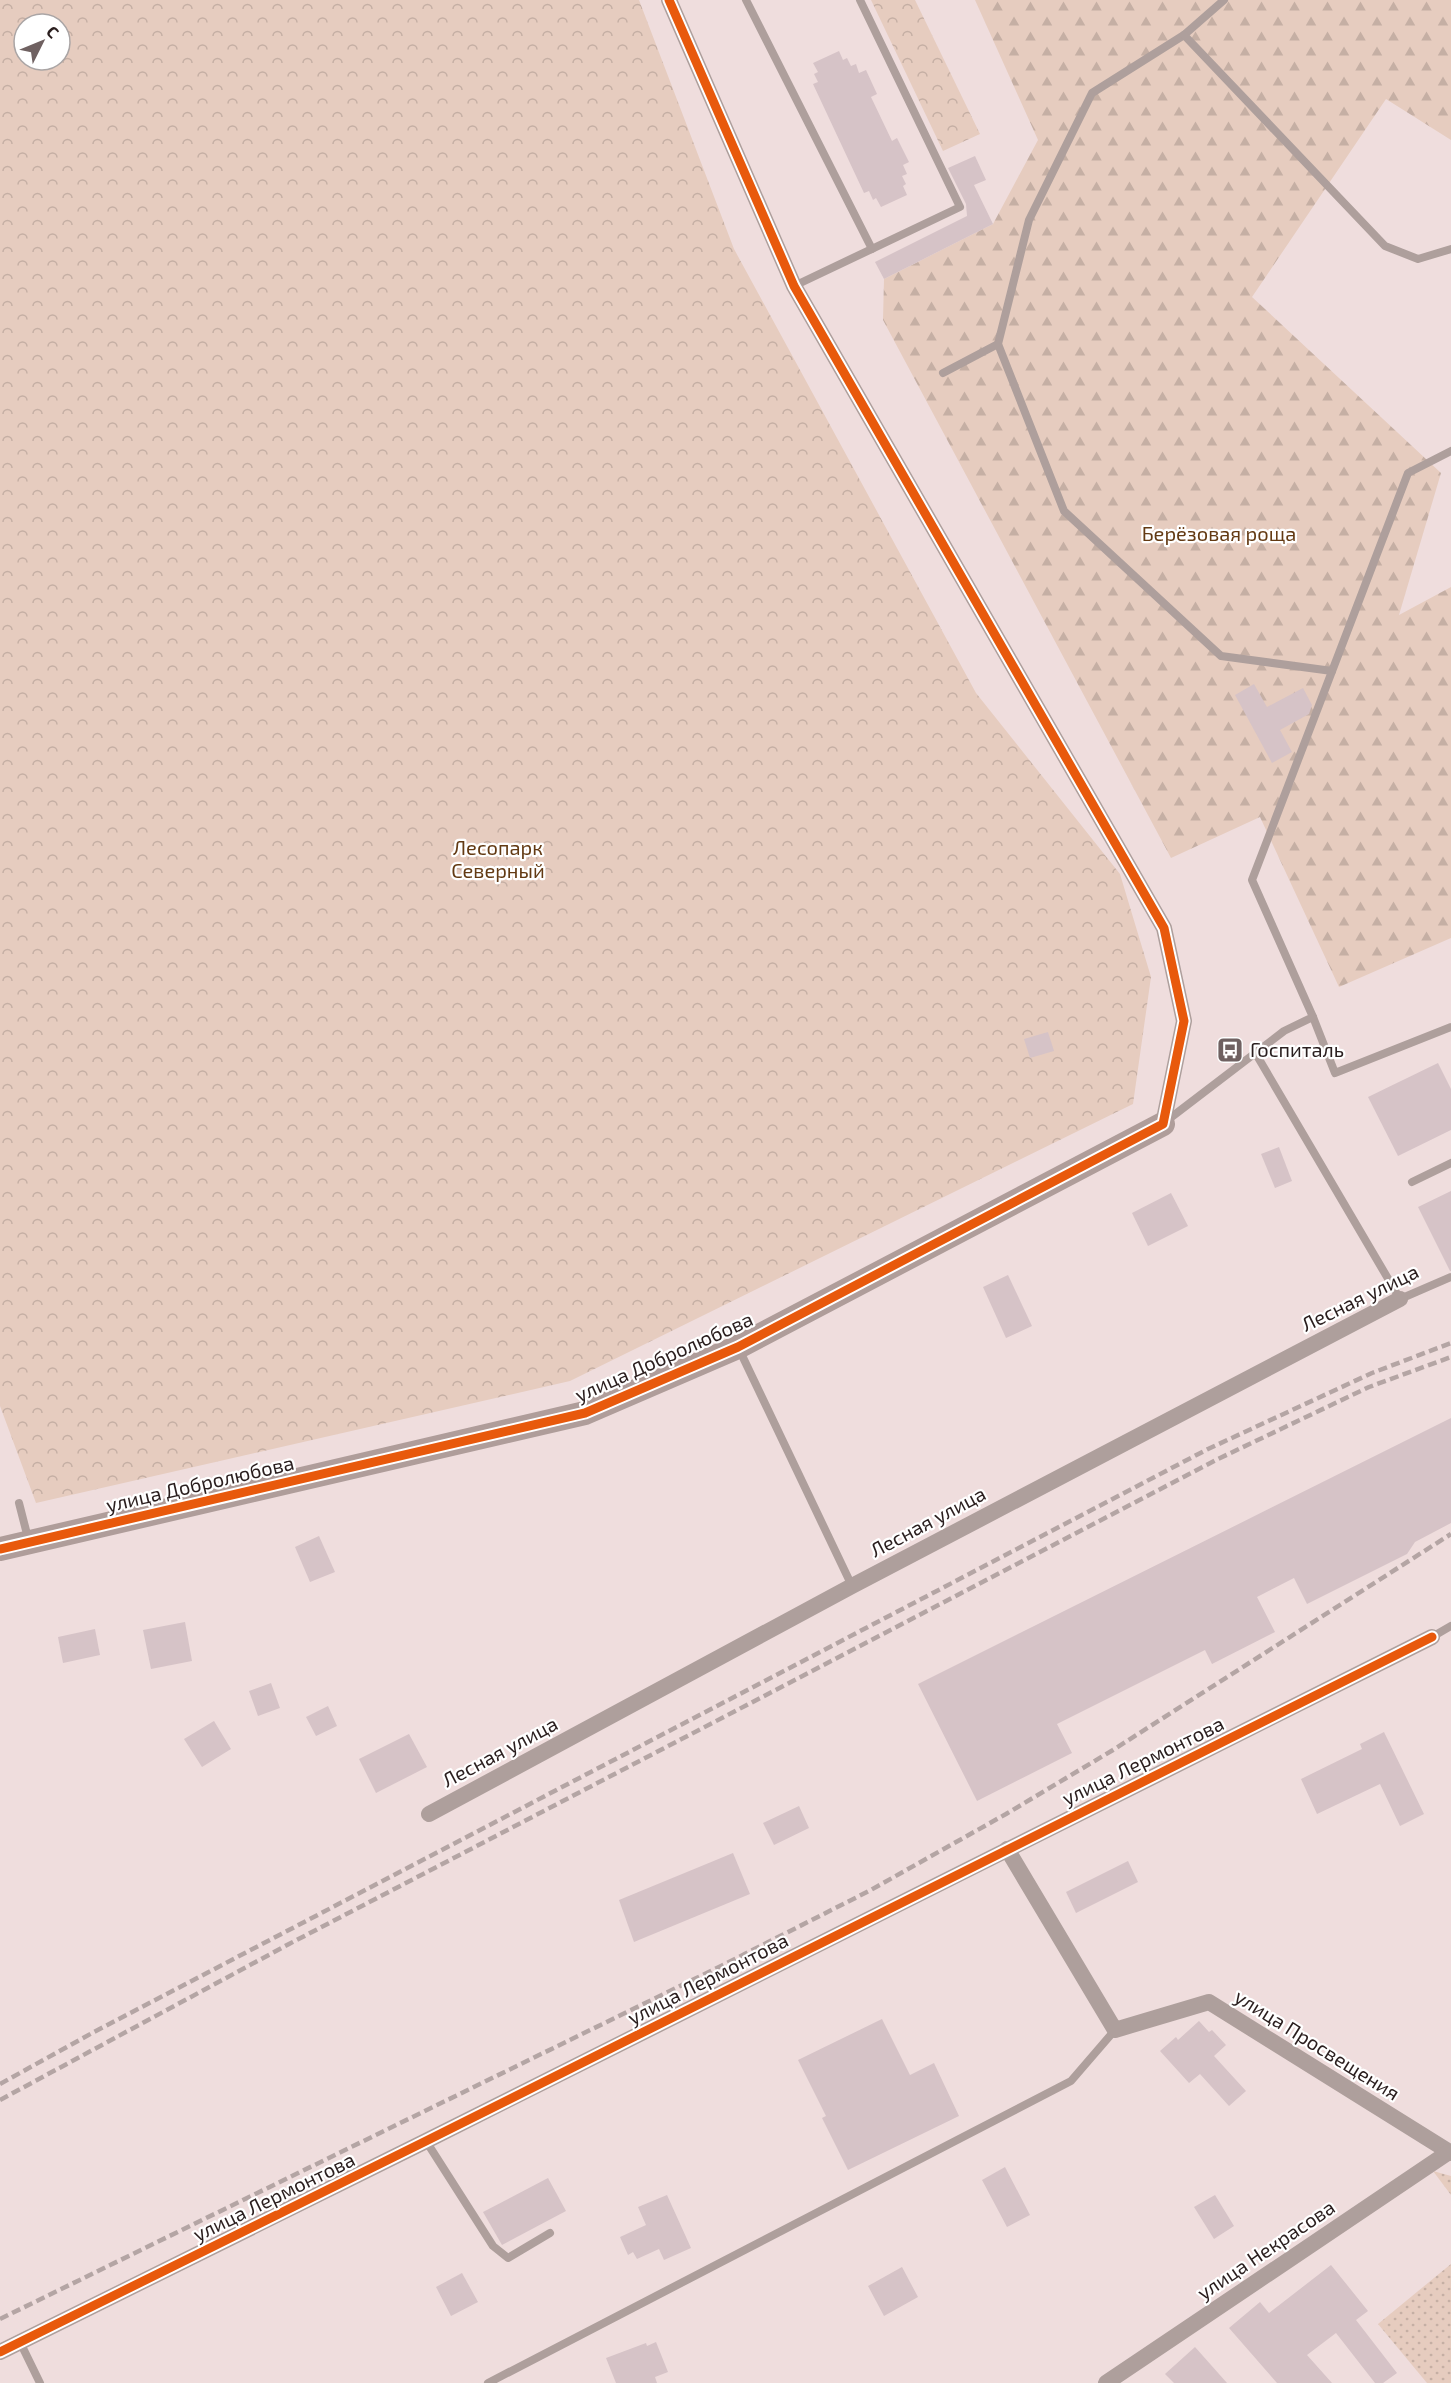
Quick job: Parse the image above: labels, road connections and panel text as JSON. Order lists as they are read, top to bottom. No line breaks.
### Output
{"streets":{"street":["Лесная улица","улица Добролюбова","улица Лермонтова","улица Просвещения","улица Некрасова"]},"crossings":[["улица Просвещения","улица Некрасова"]],"parks":["Берёзовая роща","Лесопарк Северный"],"places":{"bus stop":["Госпиталь"]},"north":"top right"}
